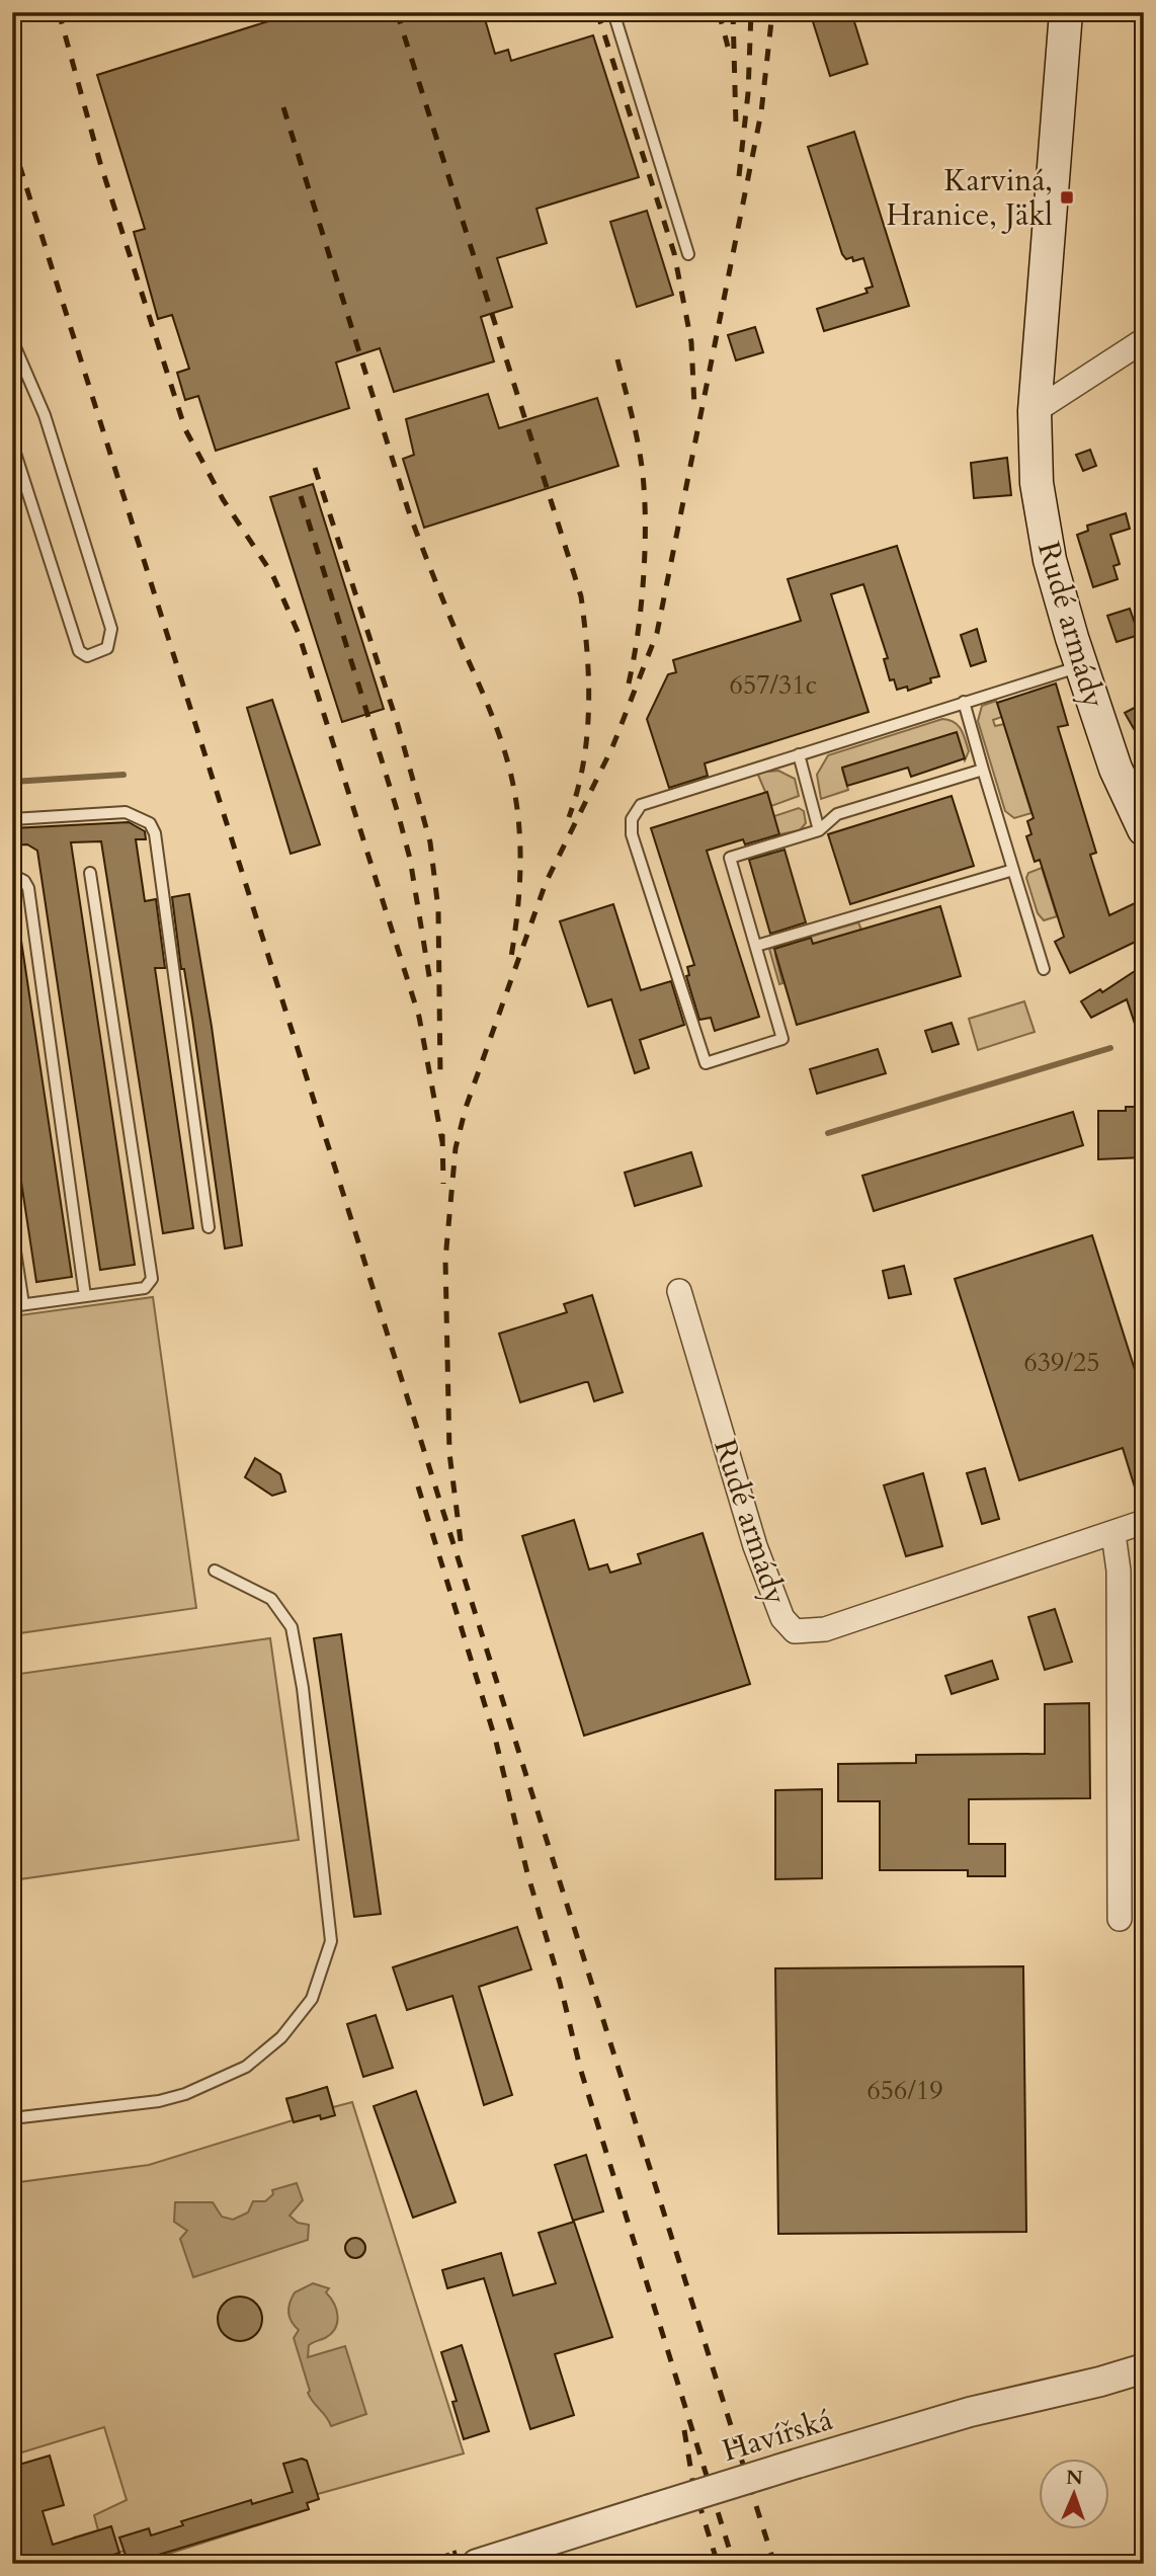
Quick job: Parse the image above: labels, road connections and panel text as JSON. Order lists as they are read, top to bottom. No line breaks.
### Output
{"streets":{"main road":["Rudé armády"],"street":["Havířská"]},"places":{"transit":["Karviná, Hranice, Jäkl"]},"house_numbers":["657/31c","639/25","656/19"],"north":"top"}
